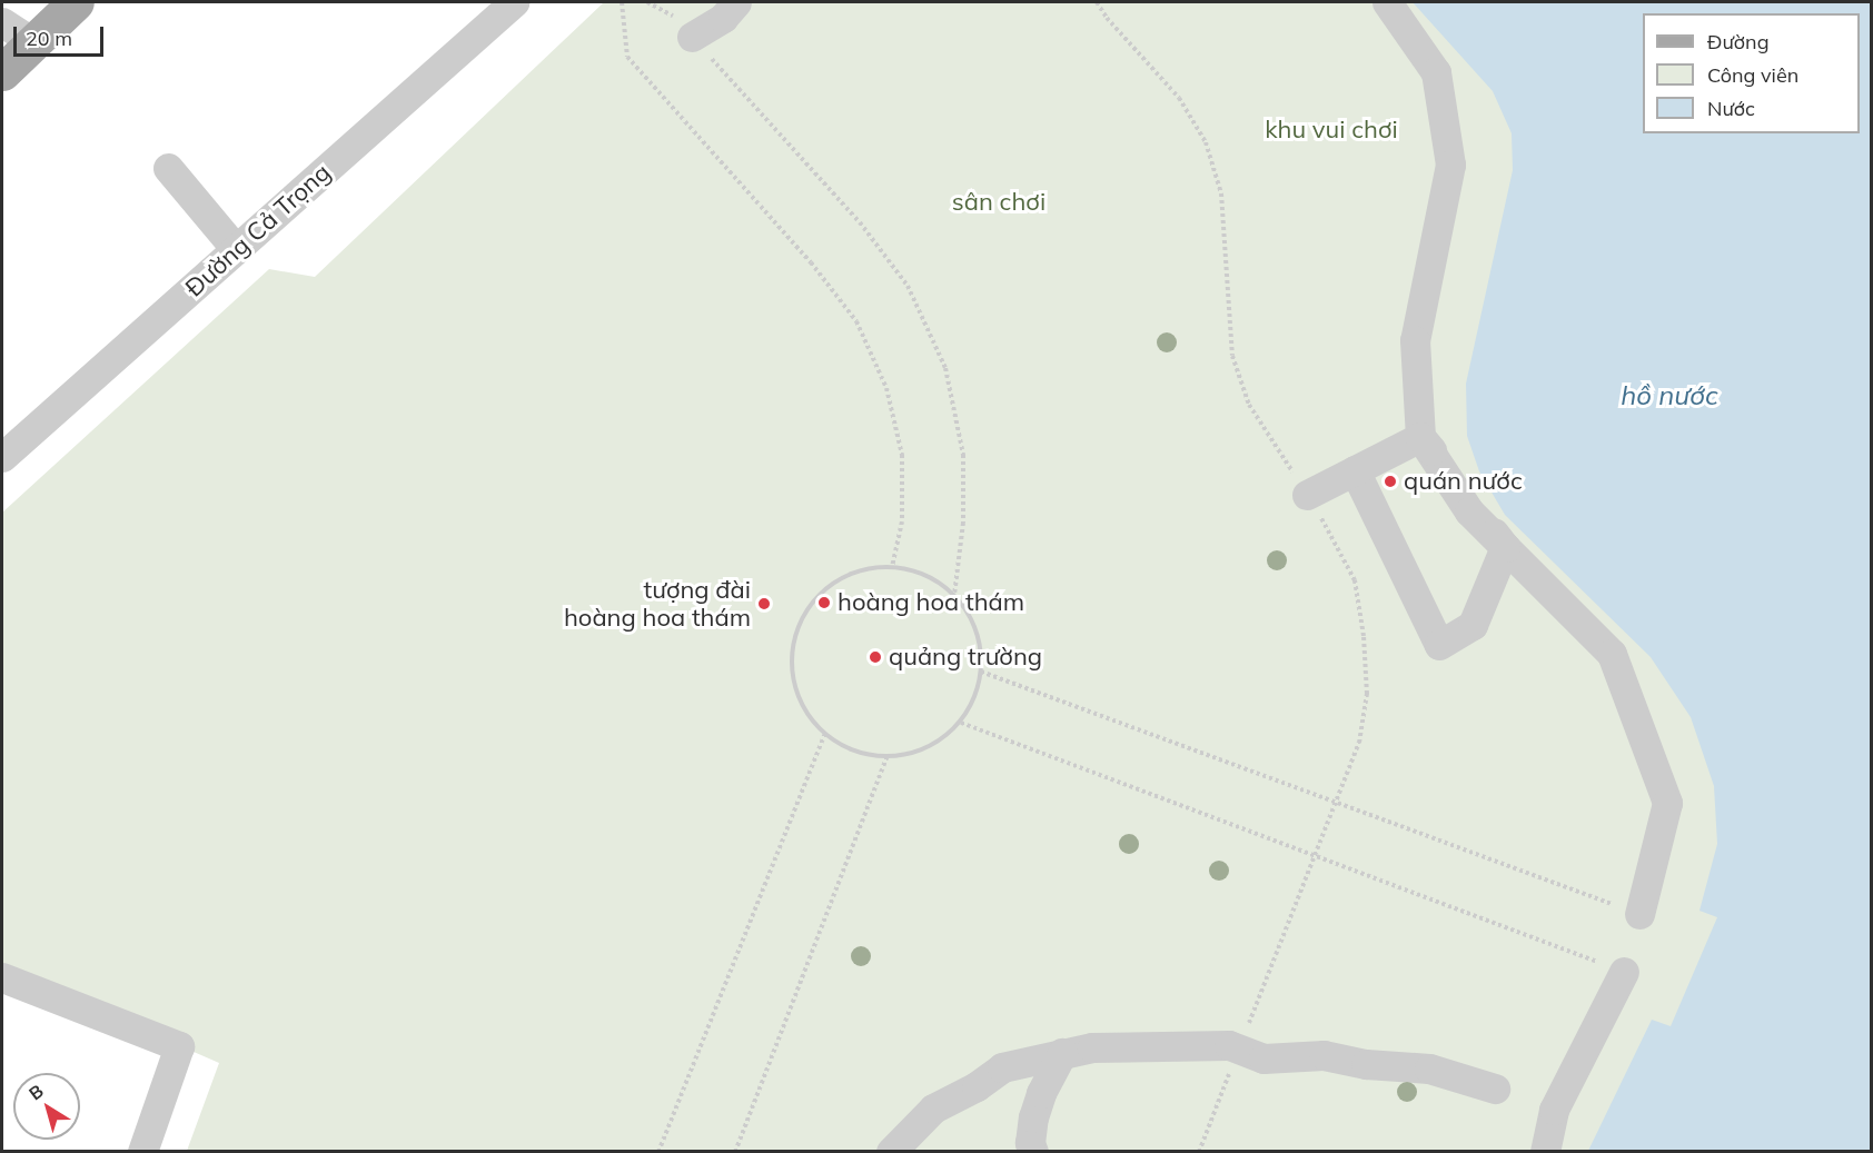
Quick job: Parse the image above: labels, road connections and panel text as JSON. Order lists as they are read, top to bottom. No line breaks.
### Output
{"streets":{"street":["Đường Cả Trọng"]},"water":["hồ nước"],"parks":["khu vui chơi","sân chơi"],"places":["quán nước","hoàng hoa thám","tượng đài hoàng hoa thám","quảng trường"],"legend":["Đường","Công viên","Nước"],"scale_bar":"20 m","north":"top left"}
